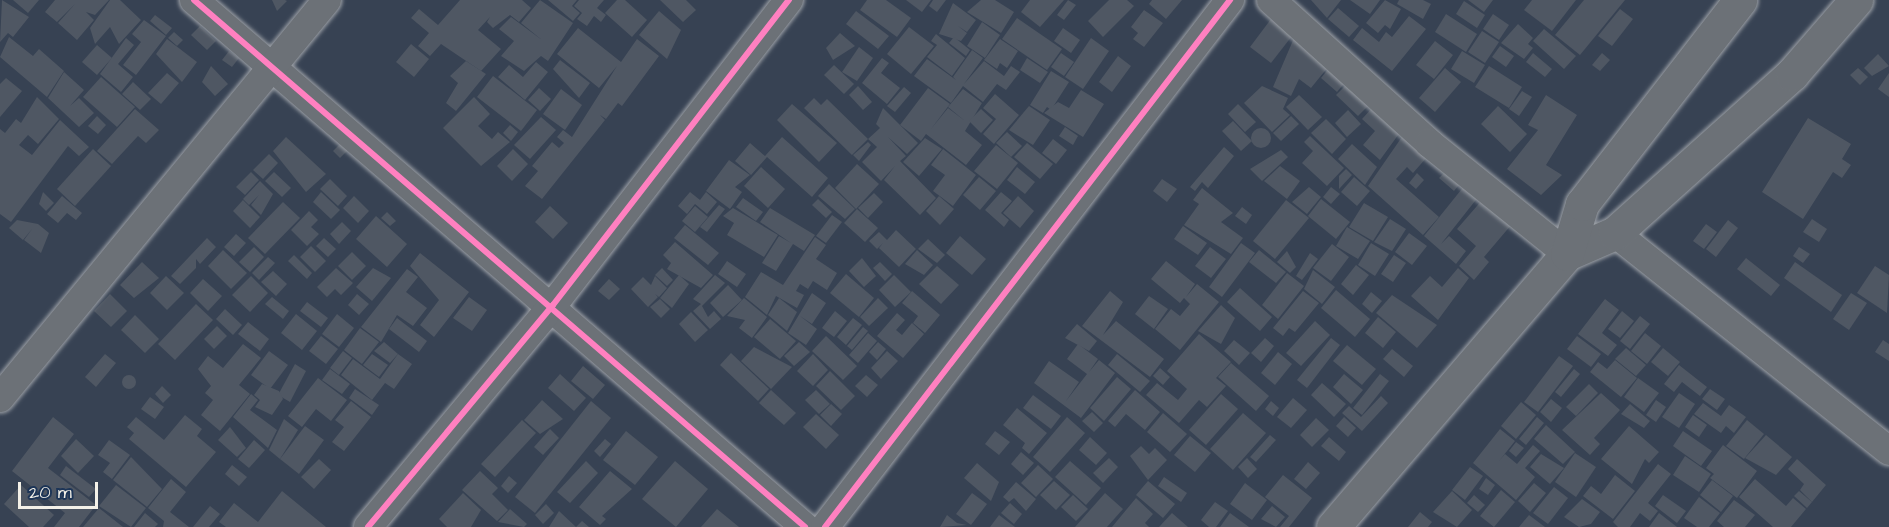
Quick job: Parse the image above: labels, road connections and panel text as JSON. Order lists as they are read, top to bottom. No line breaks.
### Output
{"scale_bar":"20 m"}
